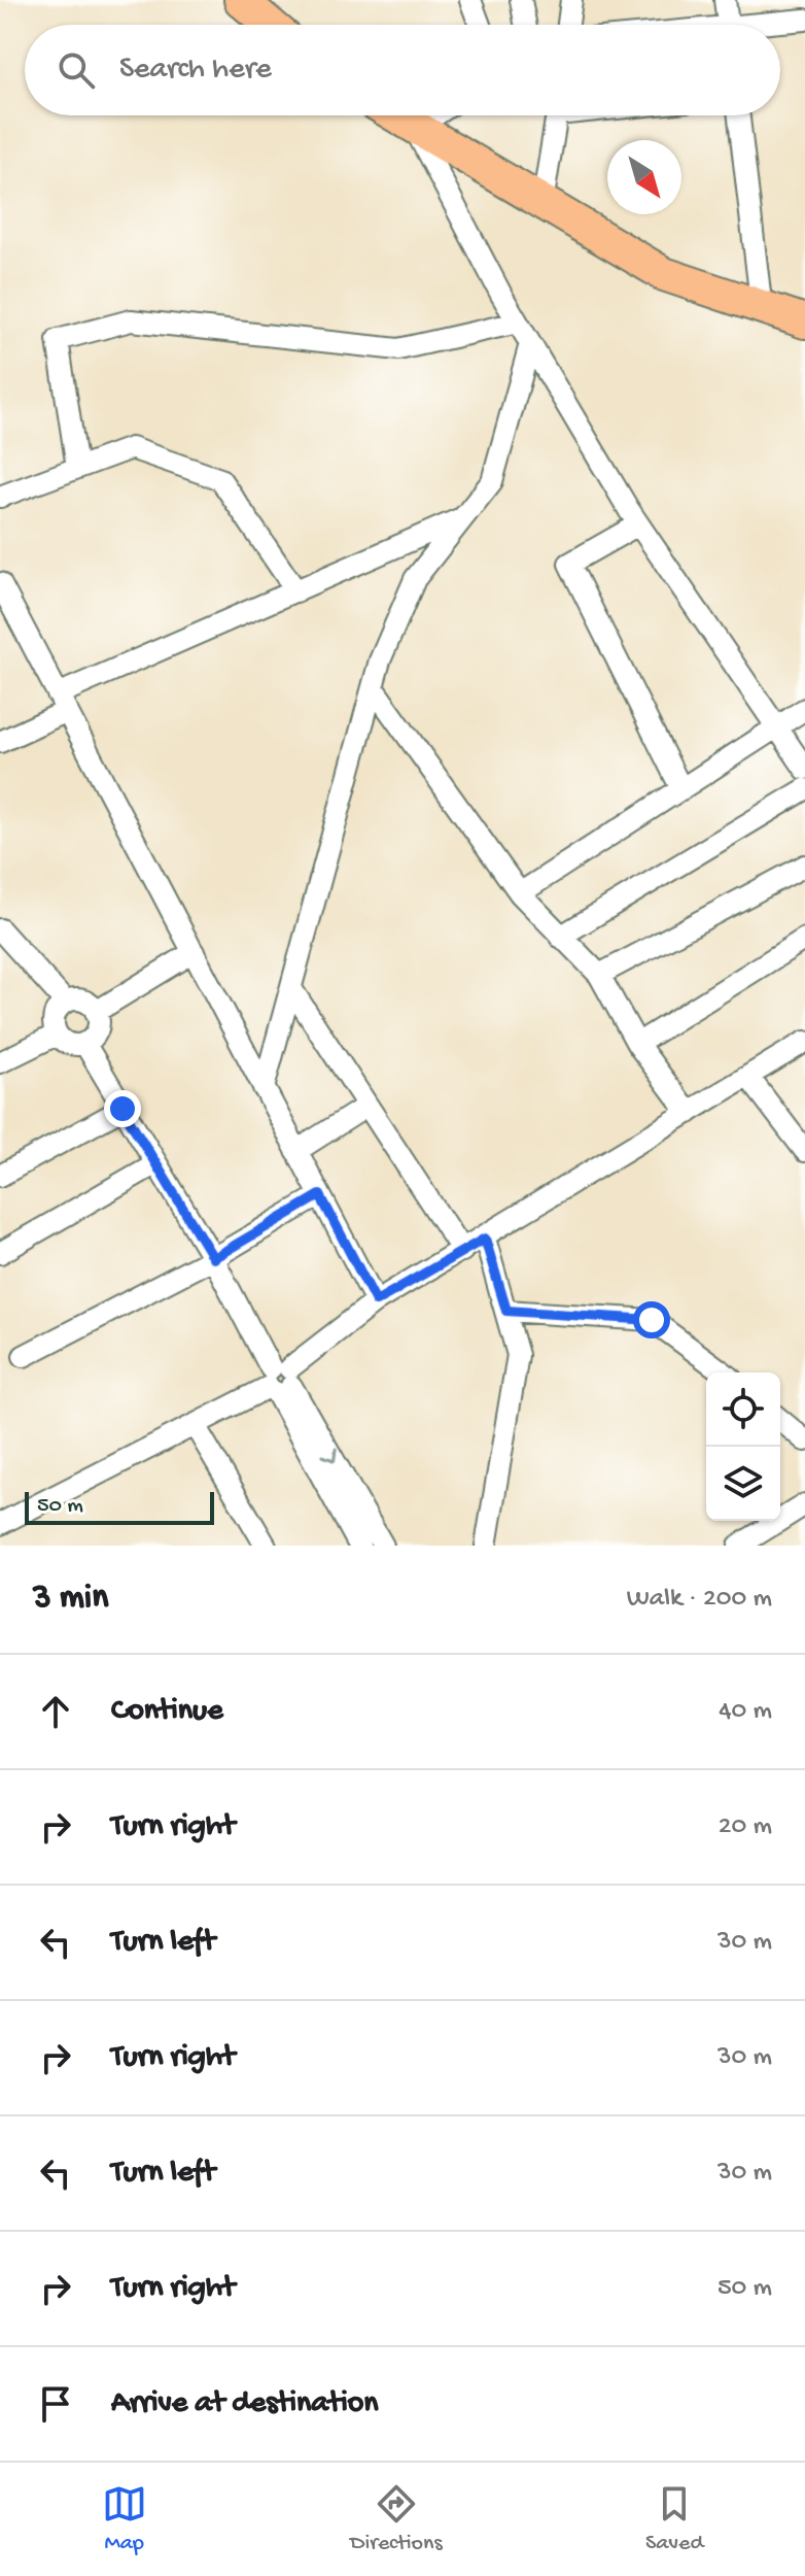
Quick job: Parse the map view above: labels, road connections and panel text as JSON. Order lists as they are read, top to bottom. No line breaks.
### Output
{"scale_bar":"50 m","north":"bottom right","page":{"search":"Search here","scale":"50 m","heading":["3 min","Walk · 200 m"],"list":[["Continue","40 m"],["Turn right","20 m"],["Turn left","30 m"],["Turn right","30 m"],["Turn left","30 m"],["Turn right","50 m"],"Arrive at destination"],"nav":["Map","Directions","Saved"]}}
